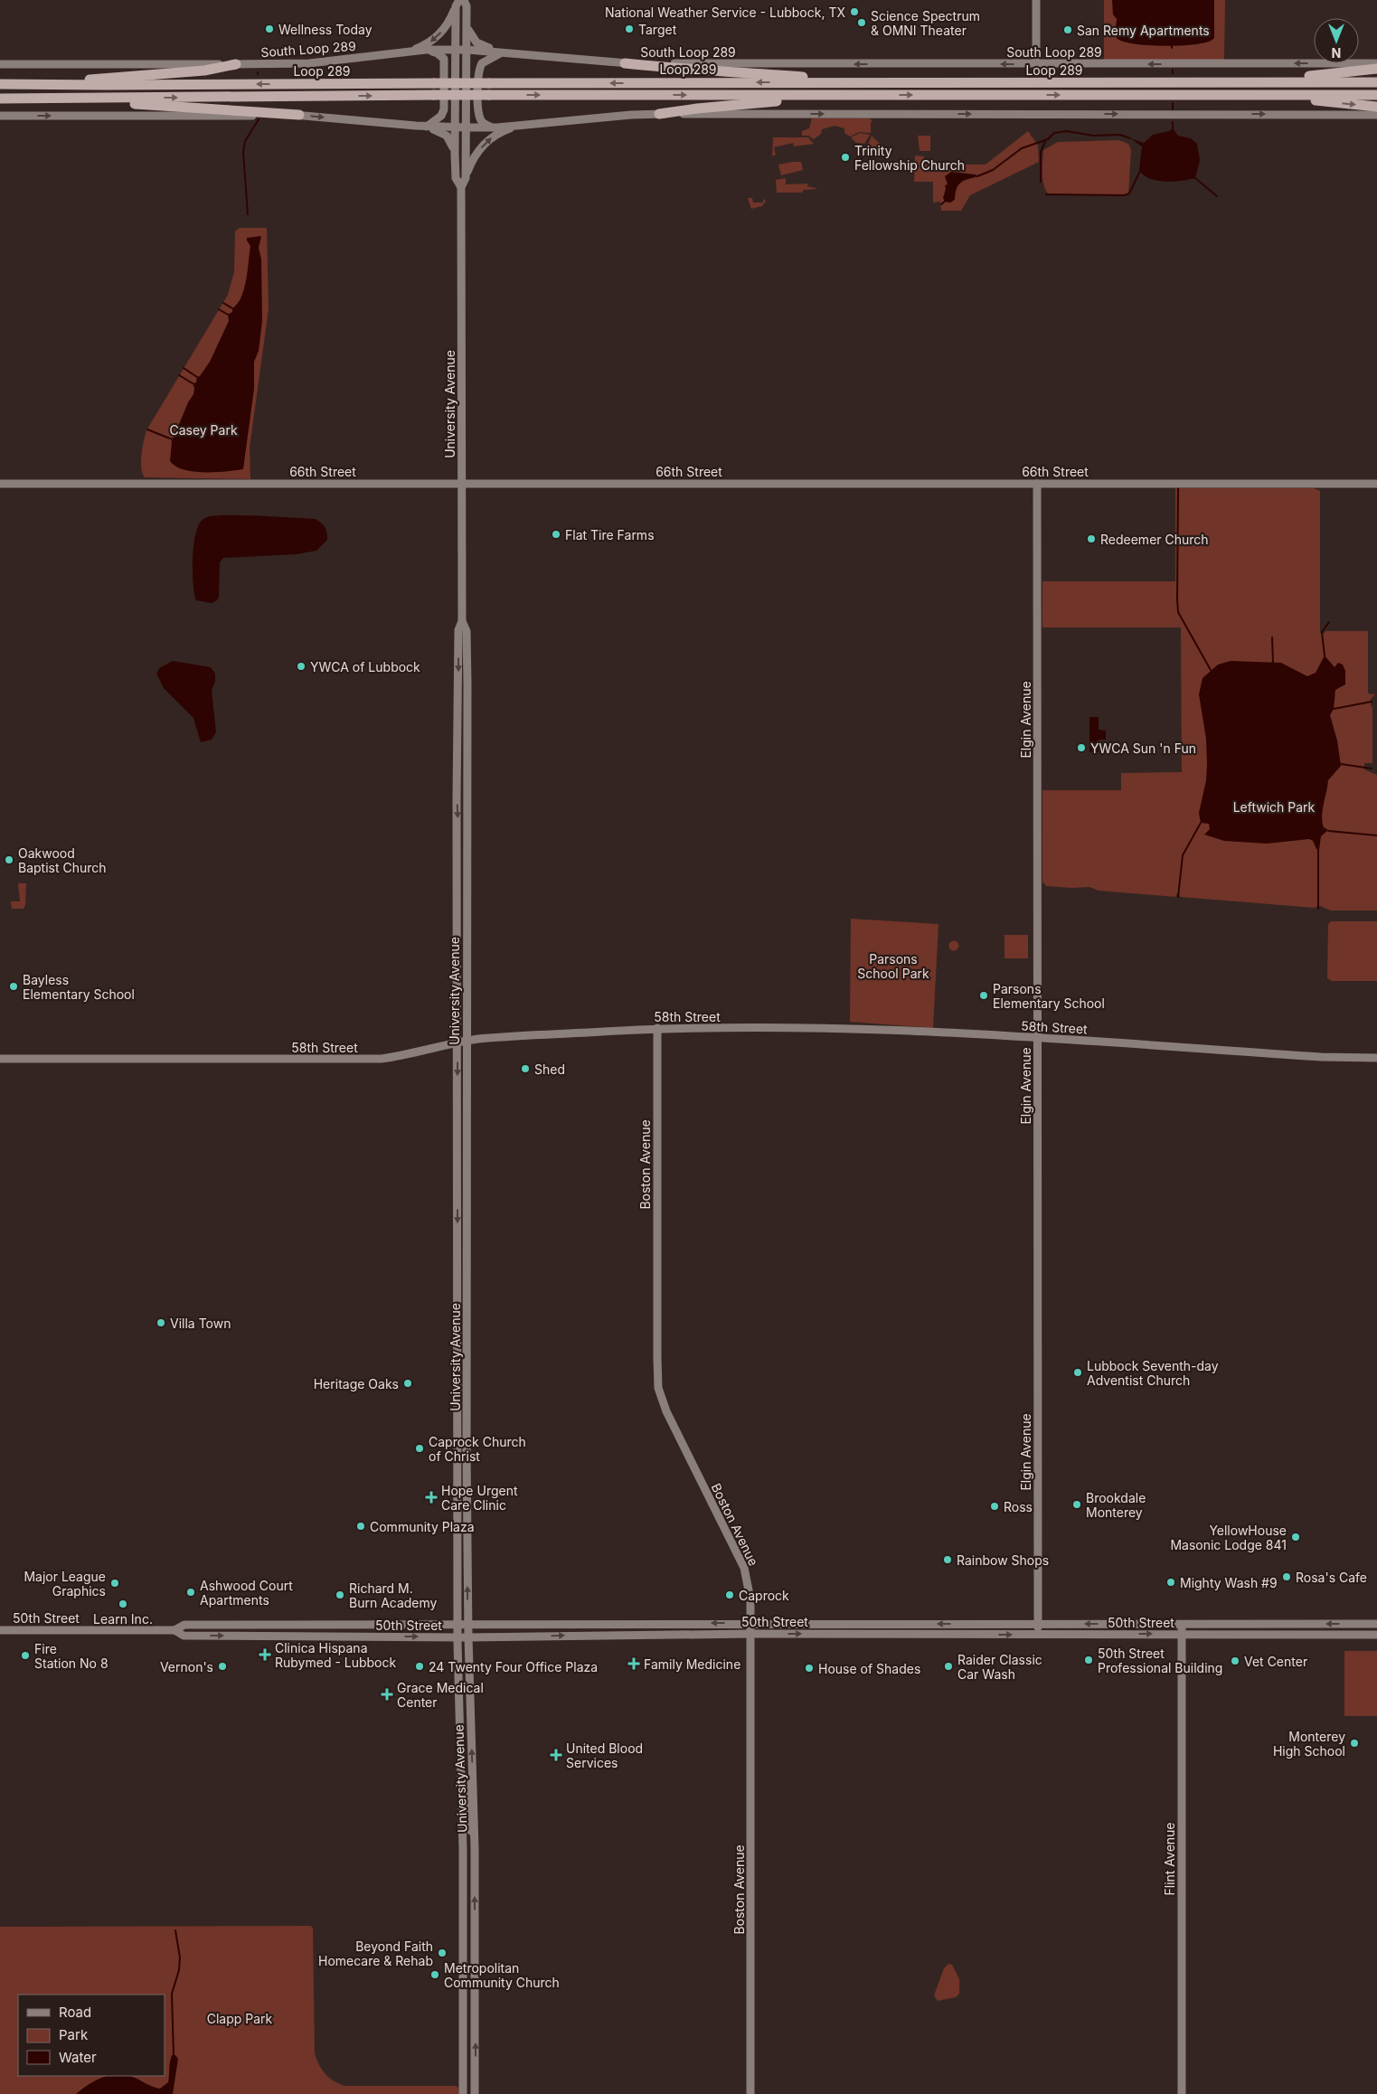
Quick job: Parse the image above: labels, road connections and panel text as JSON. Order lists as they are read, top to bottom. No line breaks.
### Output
{"streets":{"highway":["Loop 289"],"main road":["South Loop 289","University Avenue","66th Street","Elgin Avenue","58th Street","Boston Avenue","50th Street","Flint Avenue"]},"crossings":[["South Loop 289","University Avenue"],["University Avenue","66th Street"],["University Avenue","58th Street"],["University Avenue","50th Street"],["66th Street","Elgin Avenue"],["Elgin Avenue","58th Street"],["Elgin Avenue","50th Street"],["58th Street","Boston Avenue"],["Boston Avenue","50th Street"],["50th Street","Flint Avenue"]],"parks":["Casey Park","Leftwich Park","Parsons School Park","Clapp Park"],"places":{"other":["National Weather Service - Lubbock, TX","Science Spectrum & OMNI Theater","Wellness Today","Target","San Remy Apartments","Trinity Fellowship Church","Flat Tire Farms","Redeemer Church","YWCA of Lubbock","YWCA Sun 'n Fun","Oakwood Baptist Church","Bayless Elementary School","Parsons Elementary School","Shed","Villa Town","Lubbock Seventh-day Adventist Church","Heritage Oaks","Caprock Church of Christ","Brookdale Monterey","Ross","Community Plaza","YellowHouse Masonic Lodge 841","Rainbow Shops","Rosa's Cafe","Mighty Wash #9","Major League Graphics","Ashwood Court Apartments","Richard M. Burn Academy","Caprock","Learn Inc.","Fire Station No 8","50th Street Professional Building","Vet Center","Vernon's","24 Twenty Four Office Plaza","Raider Classic Car Wash","House of Shades","Monterey High School","Beyond Faith Homecare & Rehab","Metropolitan Community Church"],"health":["Hope Urgent Care Clinic","Clinica Hispana Rubymed - Lubbock","Family Medicine","Grace Medical Center","United Blood Services"]},"legend":["Road","Park","Water"],"north":"bottom"}
